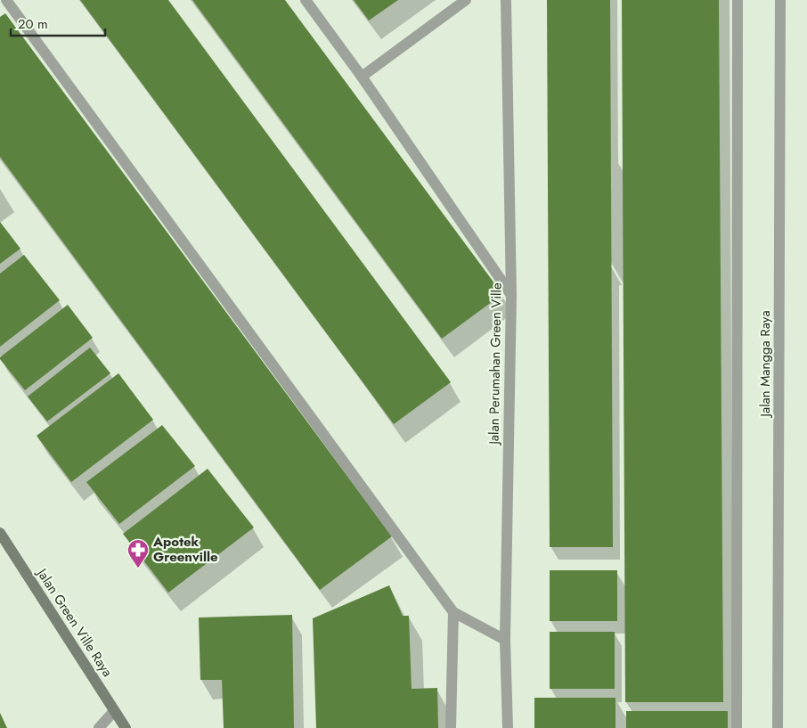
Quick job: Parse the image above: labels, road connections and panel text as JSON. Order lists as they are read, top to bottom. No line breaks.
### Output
{"streets":{"street":["Jalan Perumahan Green Ville","Jalan Mangga Raya","Jalan Green Ville Raya"]},"places":{"pharmacy":["Apotek Greenville"]},"scale_bar":"20 m"}
